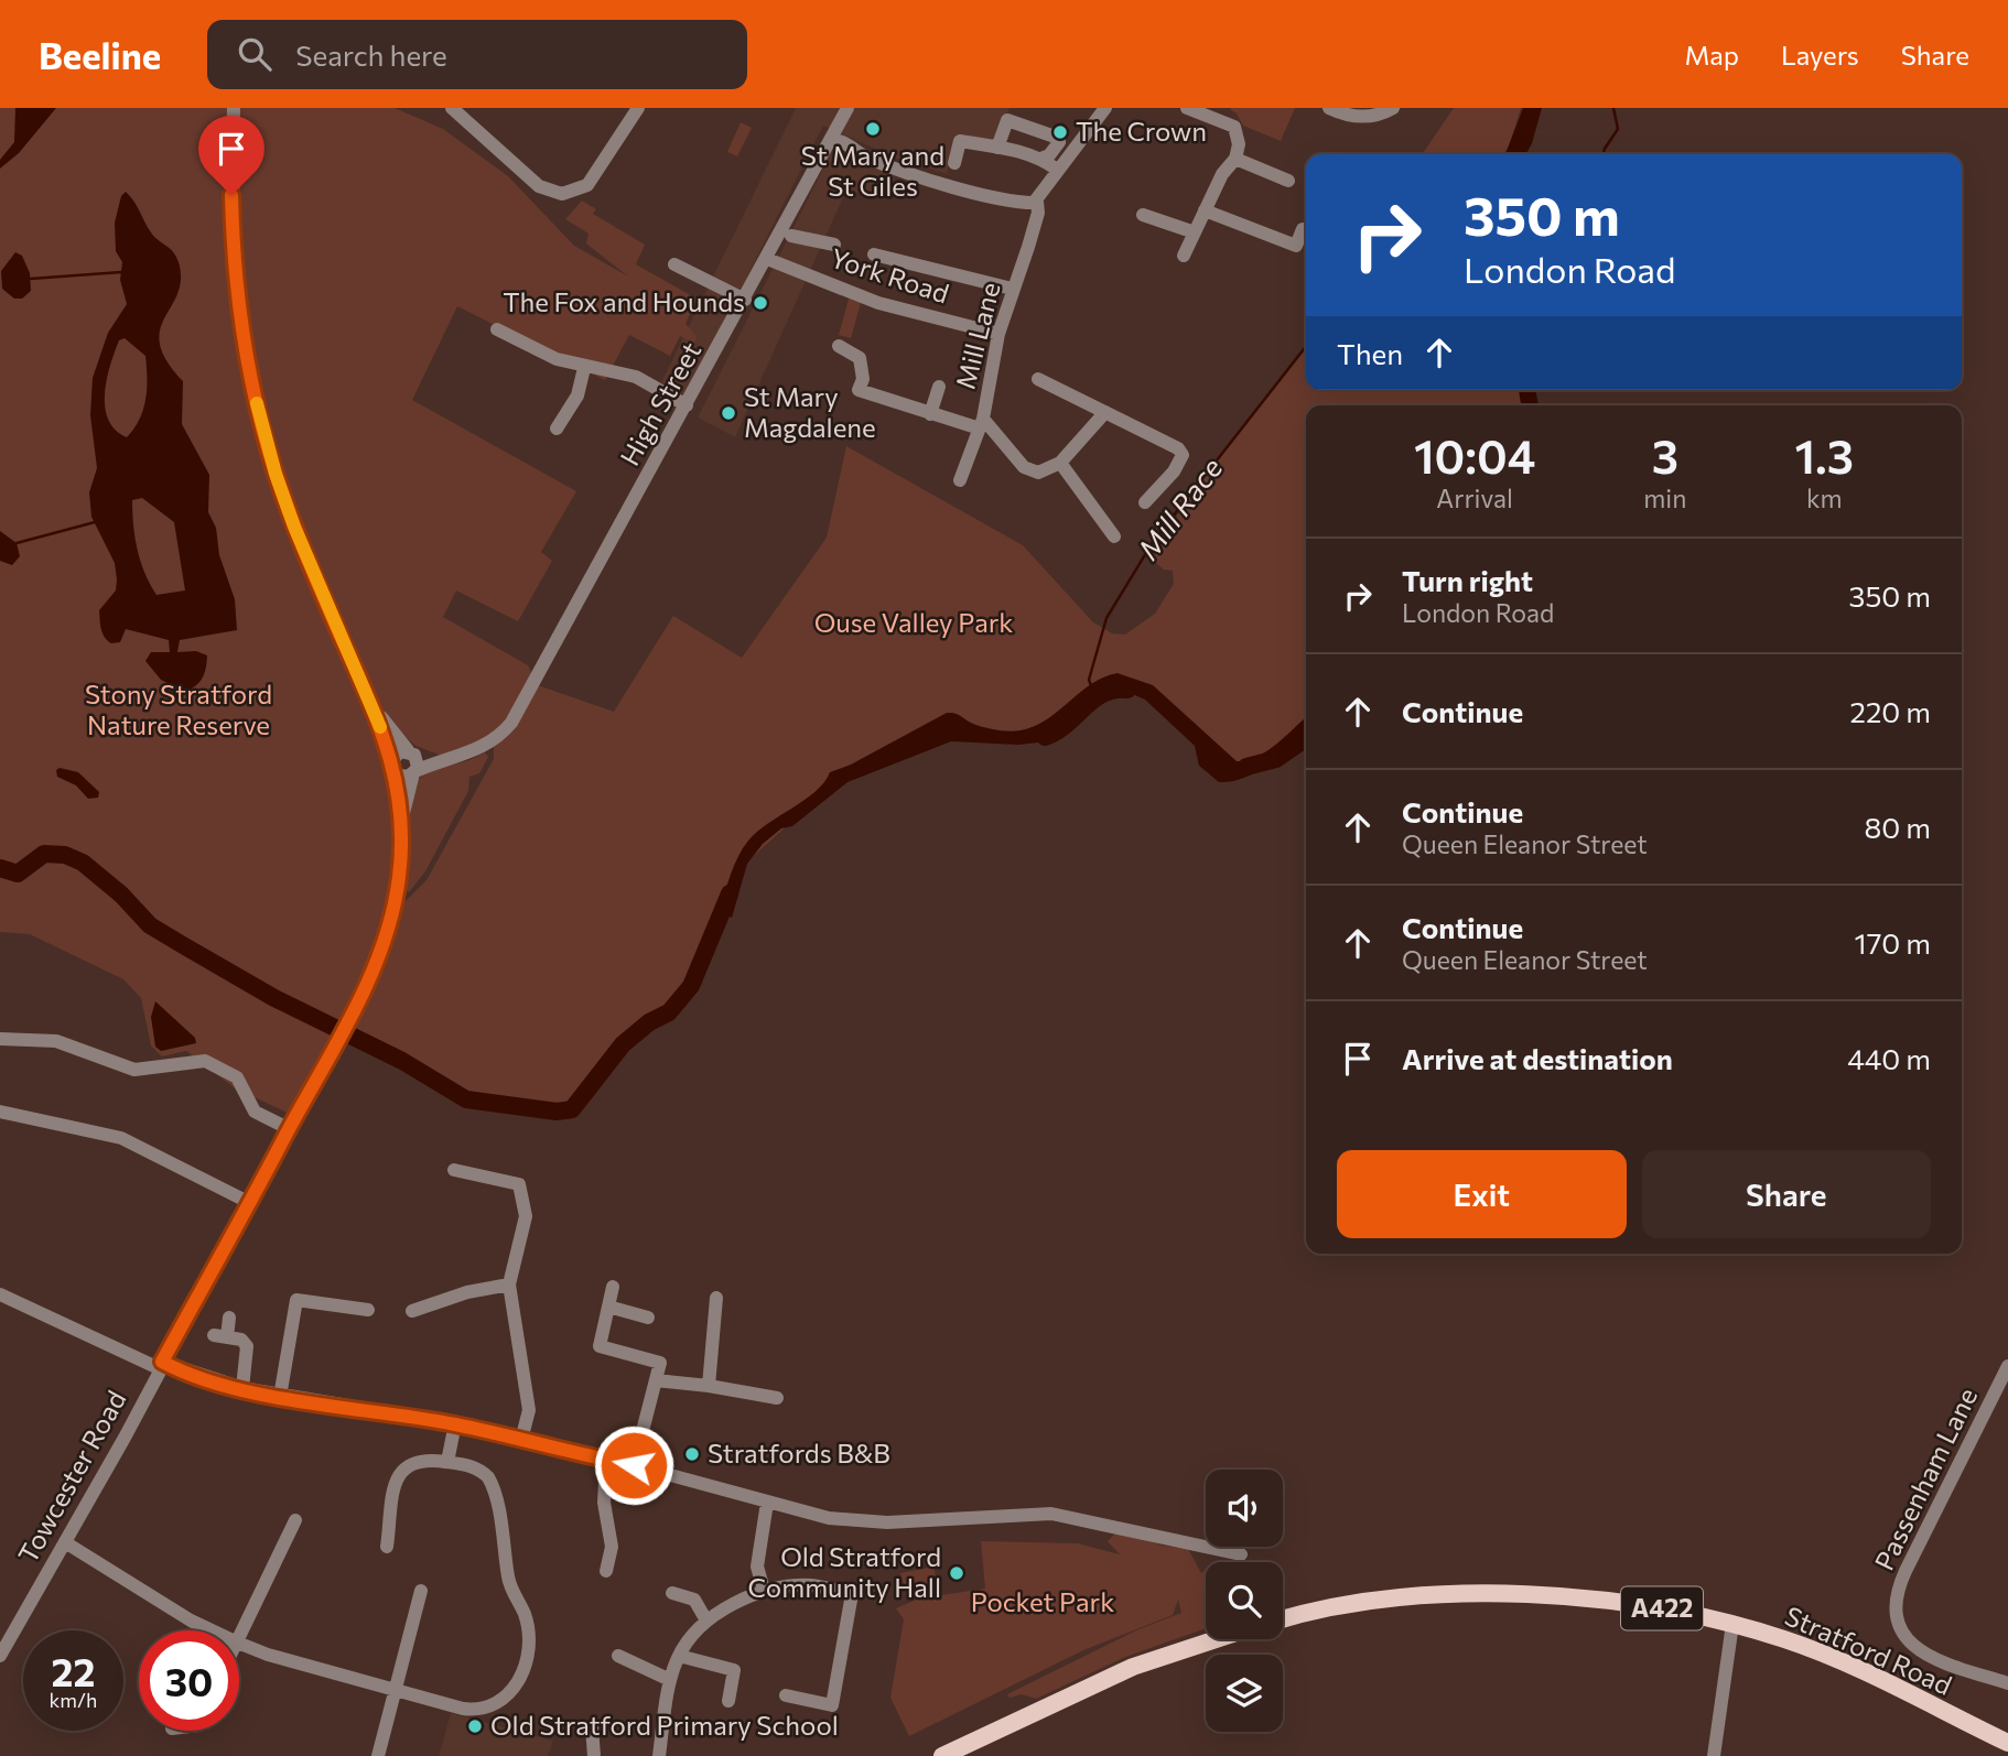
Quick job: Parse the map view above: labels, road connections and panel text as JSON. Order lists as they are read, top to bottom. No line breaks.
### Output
{"streets":{"main road":["A422","Stratford Road"],"street":["York Road","Mill Lane","High Street","Towcester Road","Passenham Lane"]},"crossings":[["York Road","Mill Lane"],["York Road","High Street"]],"water":["Mill Race"],"parks":["Ouse Valley Park","Stony Stratford Nature Reserve","Pocket Park"],"places":["St Mary and St Giles","The Crown","The Fox and Hounds","St Mary Magdalene","Stratfords B&B","Old Stratford Community Hall","Old Stratford Primary School"],"page":{"header":"Beeline","search":"Search here","nav":["Map","Layers","Share"],"turn":["350 m","London Road"],"then":"Then","eta":["10:04","Arrival","3","min","1.3","km"],"list":[{"name":"Turn right","note":"London Road","value":"350 m"},{"name":"Continue","value":"220 m"},{"name":"Continue","note":"Queen Eleanor Street","value":"80 m"},{"name":"Continue","note":"Queen Eleanor Street","value":"170 m"},{"name":"Arrive at destination","value":"440 m"}],"buttons":["Exit","Share"],"speed":"22 km/h","limit":"30"}}
